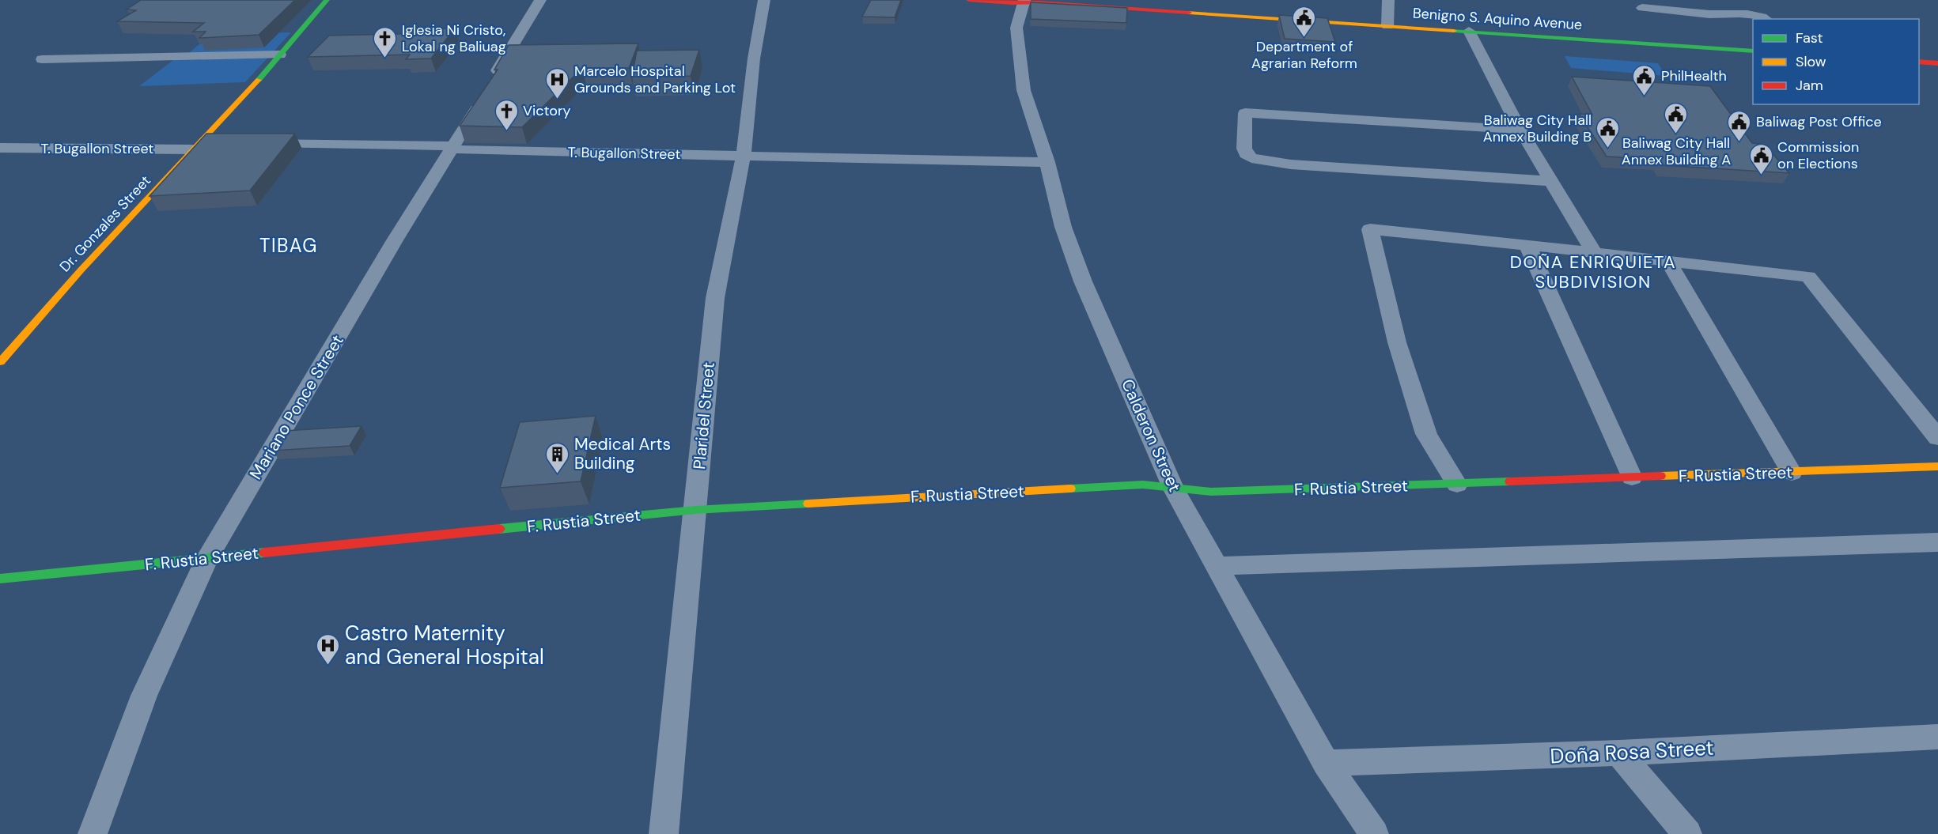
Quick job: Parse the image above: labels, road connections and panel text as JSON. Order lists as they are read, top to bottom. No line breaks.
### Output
{"streets":{"main road":["Benigno S. Aquino Avenue","Dr. Gonzales Street","F. Rustia Street"],"street":["T. Bugallon Street","Mariano Ponce Street","Plaridel Street","Calderon Street","Doña Rosa Street"]},"crossings":[["Benigno S. Aquino Avenue","Calderon Street"],["T. Bugallon Street","Dr. Gonzales Street"],["T. Bugallon Street","Mariano Ponce Street"],["T. Bugallon Street","Plaridel Street"],["T. Bugallon Street","Calderon Street"],["Mariano Ponce Street","F. Rustia Street"],["Plaridel Street","F. Rustia Street"],["Calderon Street","F. Rustia Street"],["Calderon Street","Doña Rosa Street"]],"districts":["TIBAG","DOÑA ENRIQUIETA SUBDIVISION"],"places":{"public building":["Department of Agrarian Reform","PhilHealth","Baliwag City Hall Annex Building A","Baliwag Post Office","Baliwag City Hall Annex Building B","Commission on Elections"],"church":["Iglesia Ni Cristo, Lokal ng Baliuag","Victory"],"hospital":["Marcelo Hospital Grounds and Parking Lot","Castro Maternity and General Hospital"],"building":["Medical Arts Building"]},"legend":["Fast","Slow","Jam"]}
